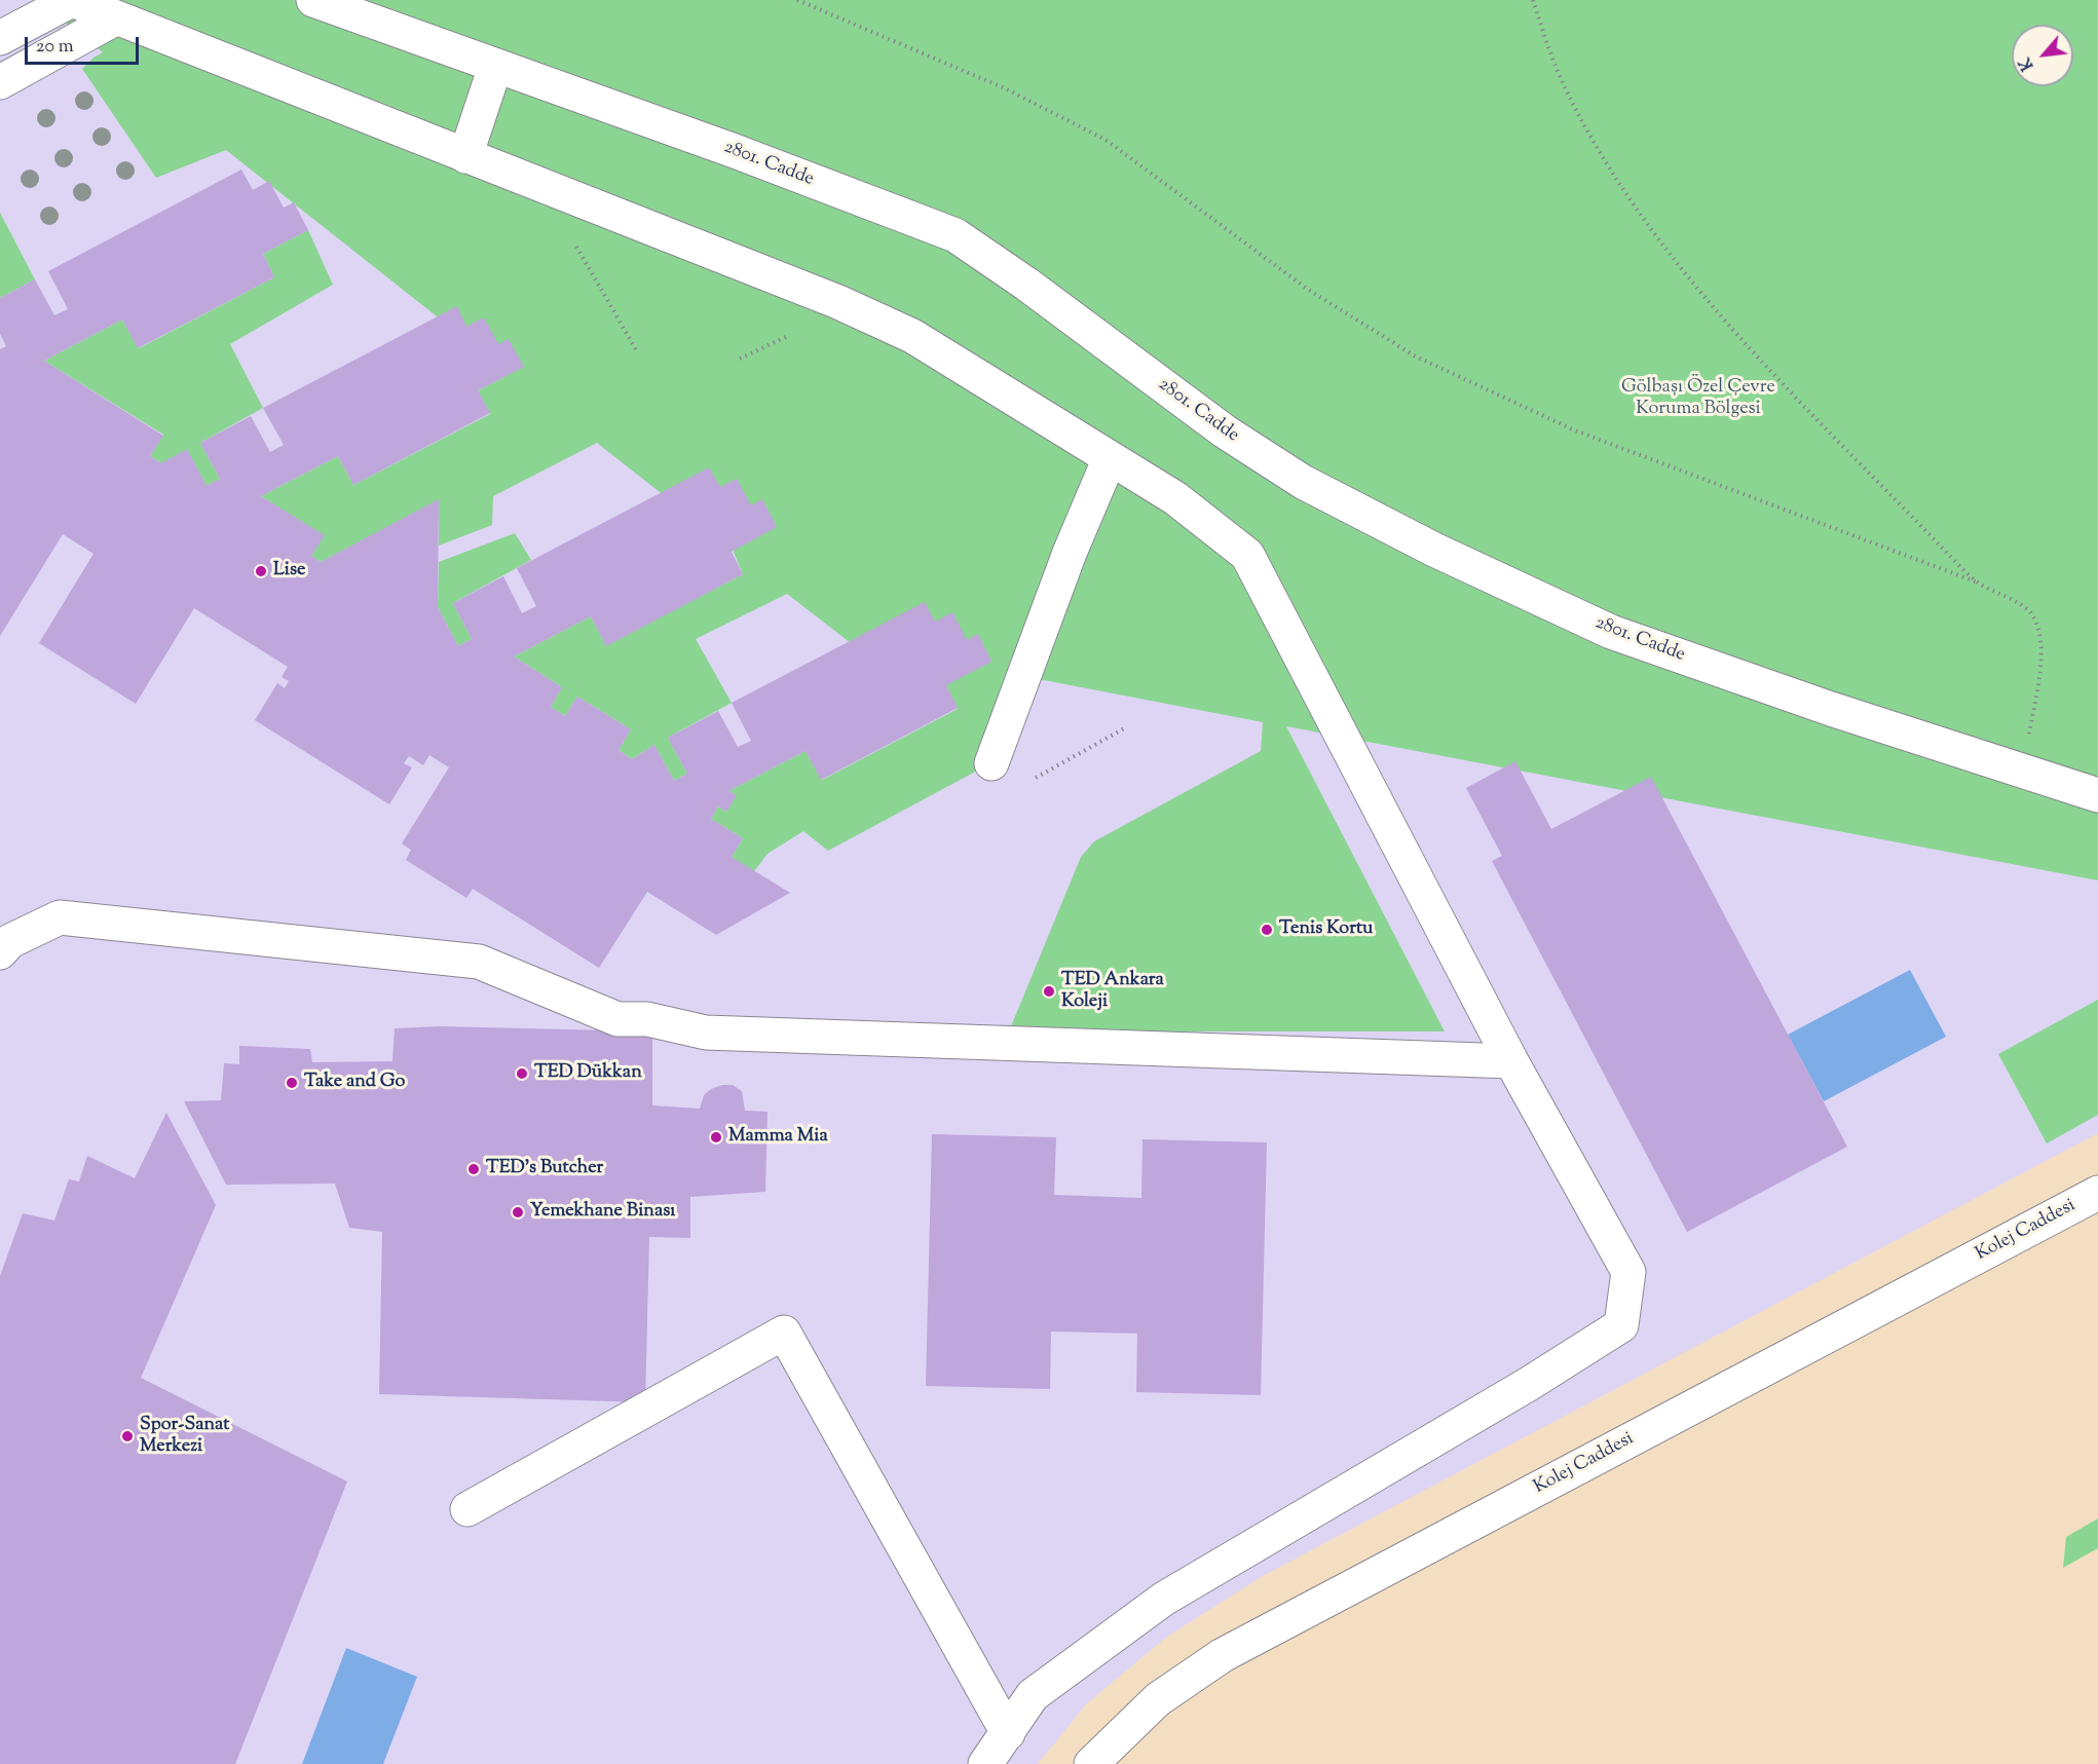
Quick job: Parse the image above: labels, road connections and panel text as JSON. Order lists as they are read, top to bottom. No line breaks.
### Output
{"streets":{"street":["2801. Cadde","Kolej Caddesi"]},"parks":["Gölbaşı Özel Çevre Koruma Bölgesi"],"places":["Lise","Tenis Kortu","TED Ankara Koleji","TED Dükkan","Take and Go","Mamma Mia","TED's Butcher","Yemekhane Binası","Spor-Sanat Merkezi"],"scale_bar":"20 m","north":"bottom left"}
